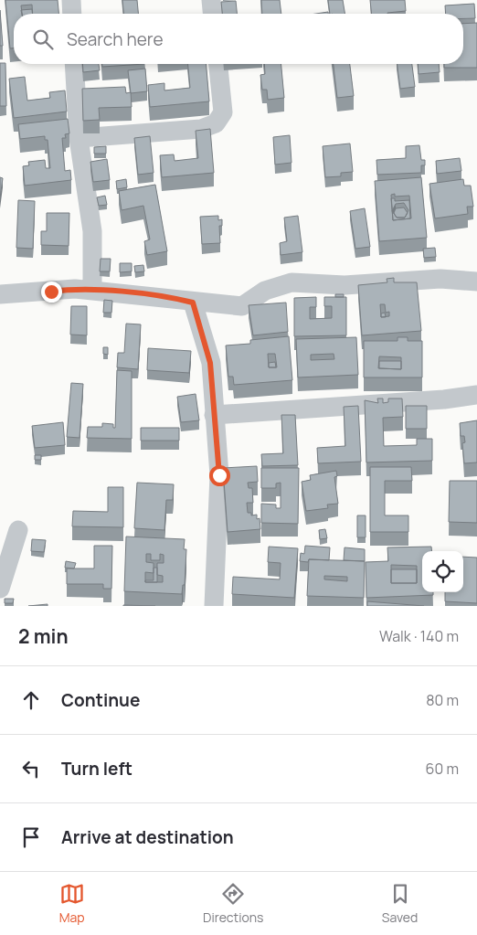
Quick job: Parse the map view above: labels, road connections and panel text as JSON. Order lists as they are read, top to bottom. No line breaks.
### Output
{"page":{"search":"Search here","heading":["2 min","Walk · 140 m"],"list":[["Continue","80 m"],["Turn left","60 m"],"Arrive at destination"],"nav":["Map","Directions","Saved"]}}
